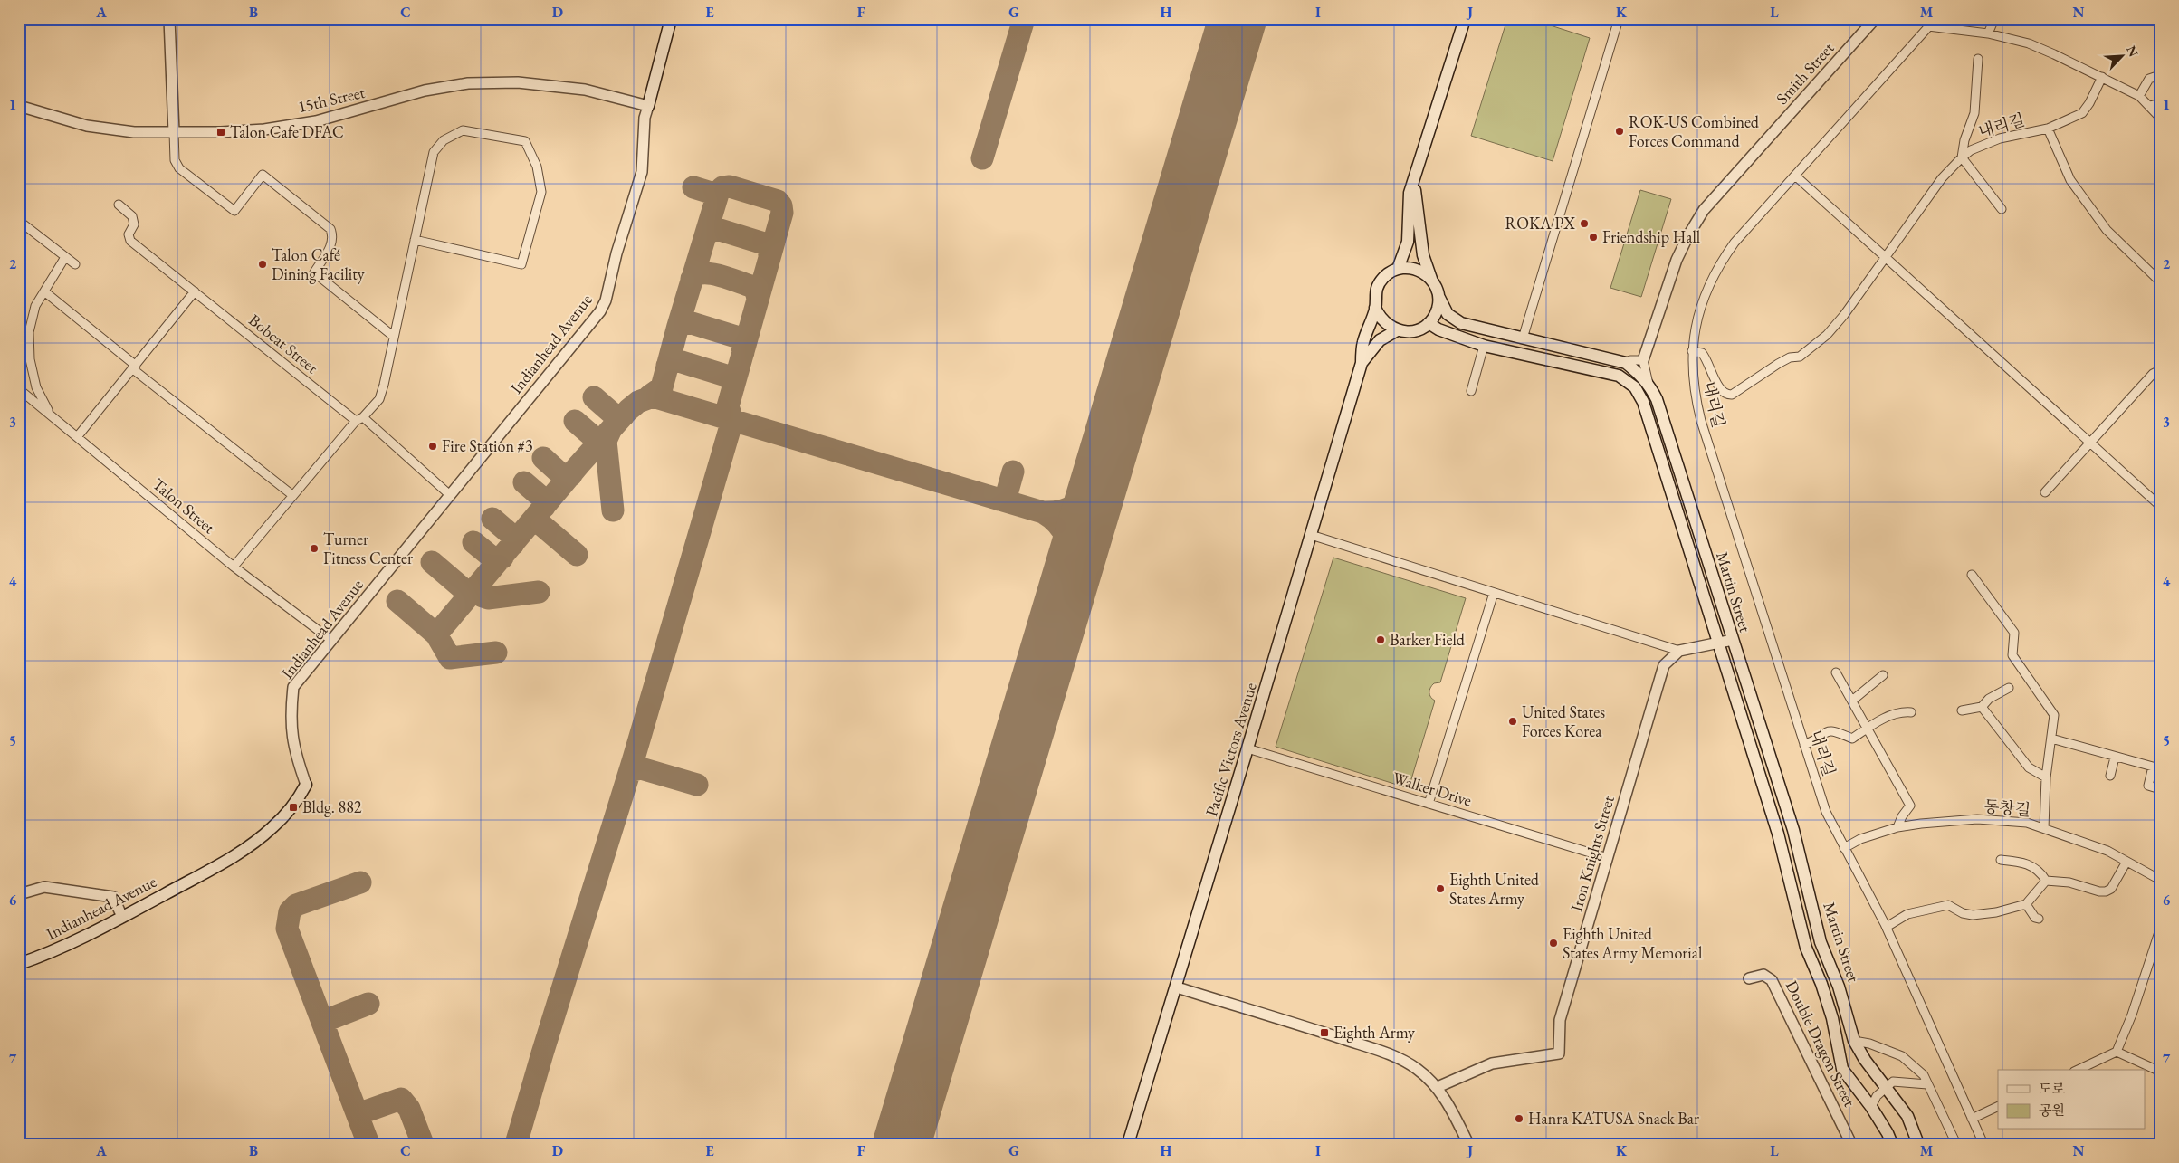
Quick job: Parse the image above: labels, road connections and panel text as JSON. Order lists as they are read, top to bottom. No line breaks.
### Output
{"streets":{"main road":["Indianhead Avenue","Martin Street","Pacific Victors Avenue"],"street":["Smith Street","15th Street","내리길","Bobcat Street","Talon Street","Walker Drive","동창길","Iron Knights Street","Double Dragon Street"]},"crossings":[["15th Street","Indianhead Avenue"],["내리길","동창길"],["Bobcat Street","Indianhead Avenue"],["Indianhead Avenue","Talon Street"],["Pacific Victors Avenue","Walker Drive"],["Walker Drive","Iron Knights Street"]],"places":{"other":["ROK-US Combined Forces Command","ROKA PX","Friendship Hall","Talon Café Dining Facility","Fire Station #3","Turner Fitness Center","Barker Field","United States Forces Korea","Eighth United States Army","Eighth United States Army Memorial","Hanra KATUSA Snack Bar"],"transit":["Talon Cafe DFAC","Bldg. 882","Eighth Army"]},"legend":["도로","공원"],"north":"top right","grid":{"columns":["A","B","C","D","E","F","G","H","I","J","K","L","M","N"],"rows":["1","2","3","4","5","6","7"]}}
